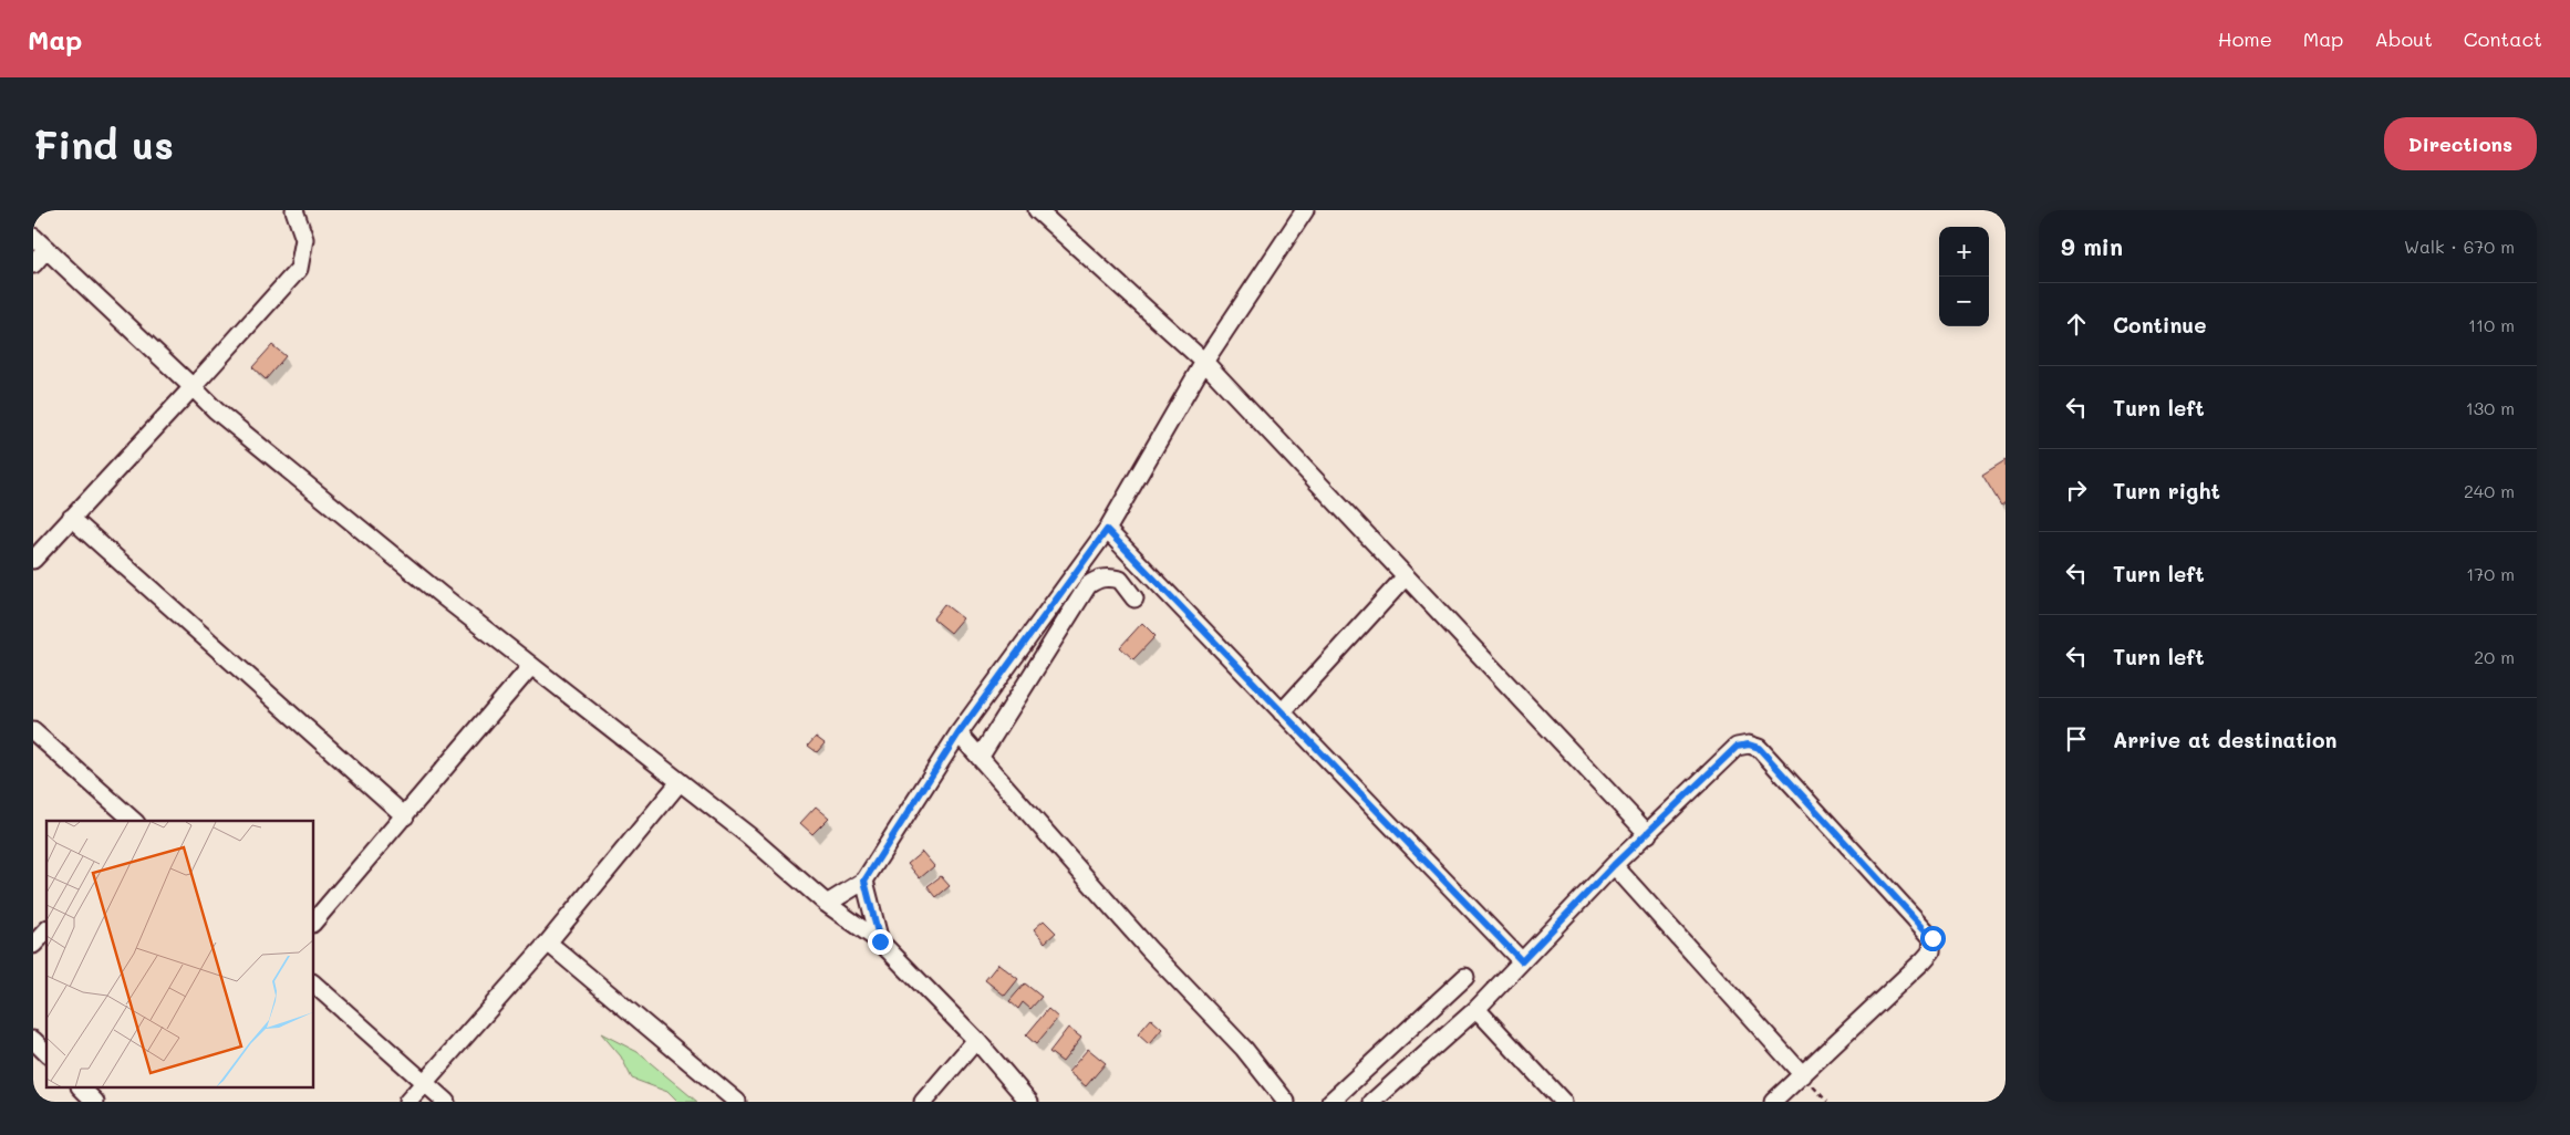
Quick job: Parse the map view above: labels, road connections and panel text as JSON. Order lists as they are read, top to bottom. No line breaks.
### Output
{"page":{"header":"Map","nav":["Home","Map","About","Contact"],"buttons":"Directions","title":"Find us","heading":["9 min","Walk · 670 m"],"map_buttons":["+","−"],"list":[["Continue","110 m"],["Turn left","130 m"],["Turn right","240 m"],["Turn left","170 m"],["Turn left","20 m"],"Arrive at destination"]}}
